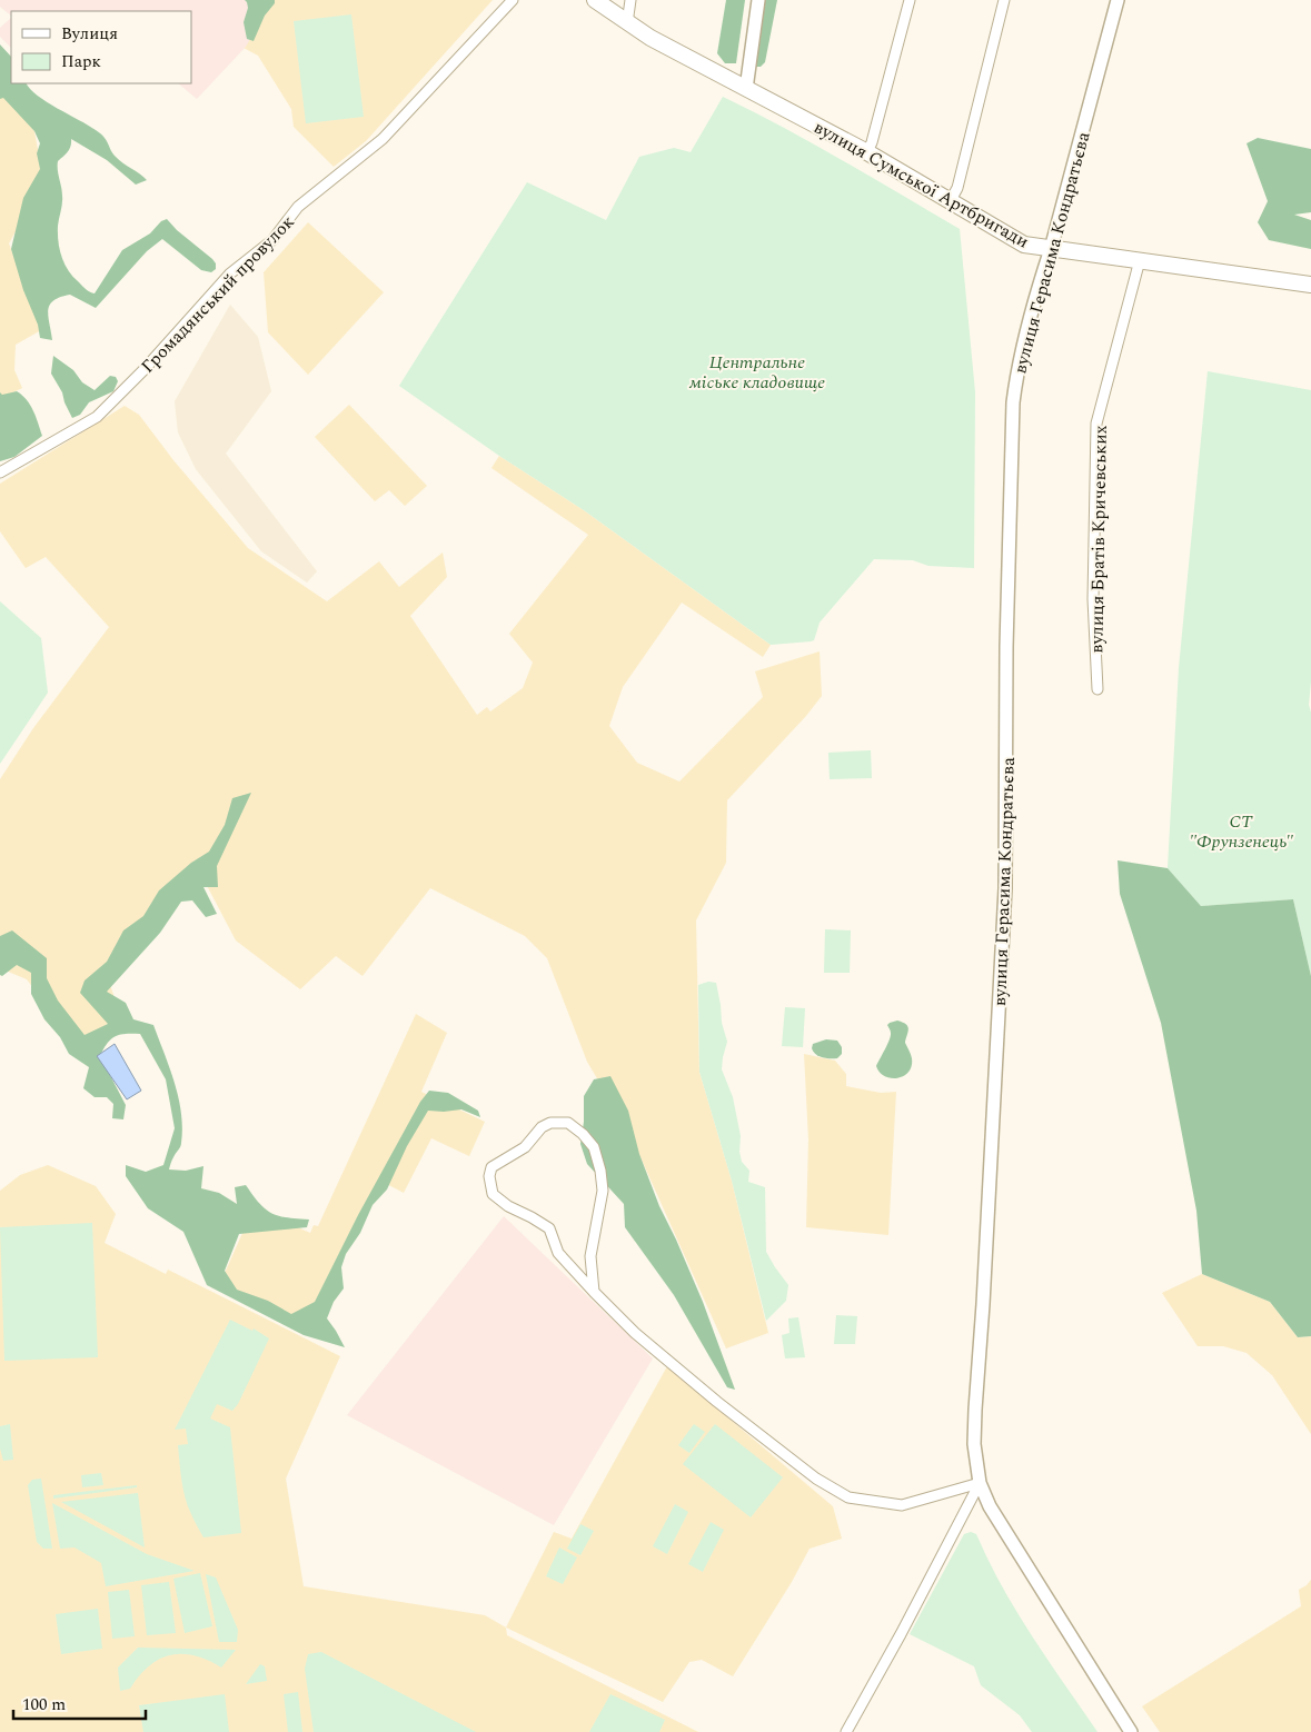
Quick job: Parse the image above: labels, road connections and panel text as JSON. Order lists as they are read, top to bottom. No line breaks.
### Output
{"streets":{"main road":["вулиця Сумської Артбригади","вулиця Герасима Кондратьєва"],"street":["Громадянський провулок","вулиця Братів Кричевських"]},"crossings":[["вулиця Сумської Артбригади","вулиця Герасима Кондратьєва"],["вулиця Сумської Артбригади","вулиця Братів Кричевських"]],"parks":["Центральне міське кладовище","СТ \"Фрунзенець\""],"legend":["Вулиця","Парк"],"scale_bar":"100 m"}
